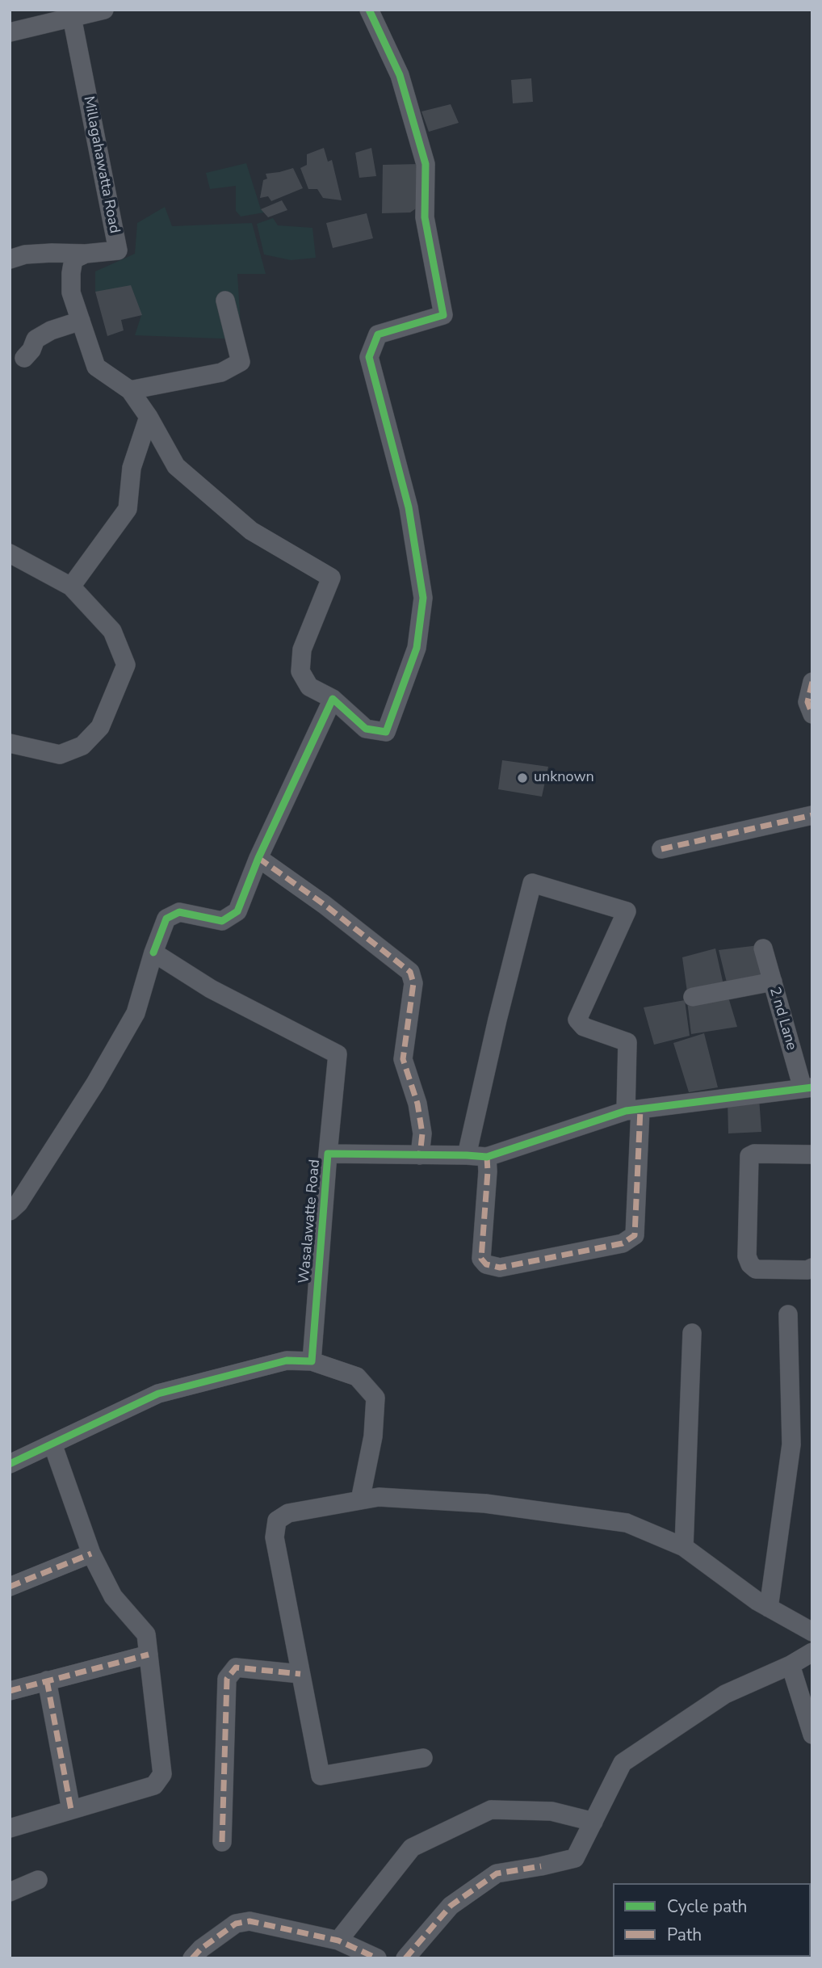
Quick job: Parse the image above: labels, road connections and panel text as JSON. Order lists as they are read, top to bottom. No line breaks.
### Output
{"streets":{"street":["Millagahawatta Road","2 nd Lane","Wasalawatte Road"]},"crossings":[["2 nd Lane","Wasalawatte Road"]],"places":["unknown"],"legend":["Cycle path","Path"]}
